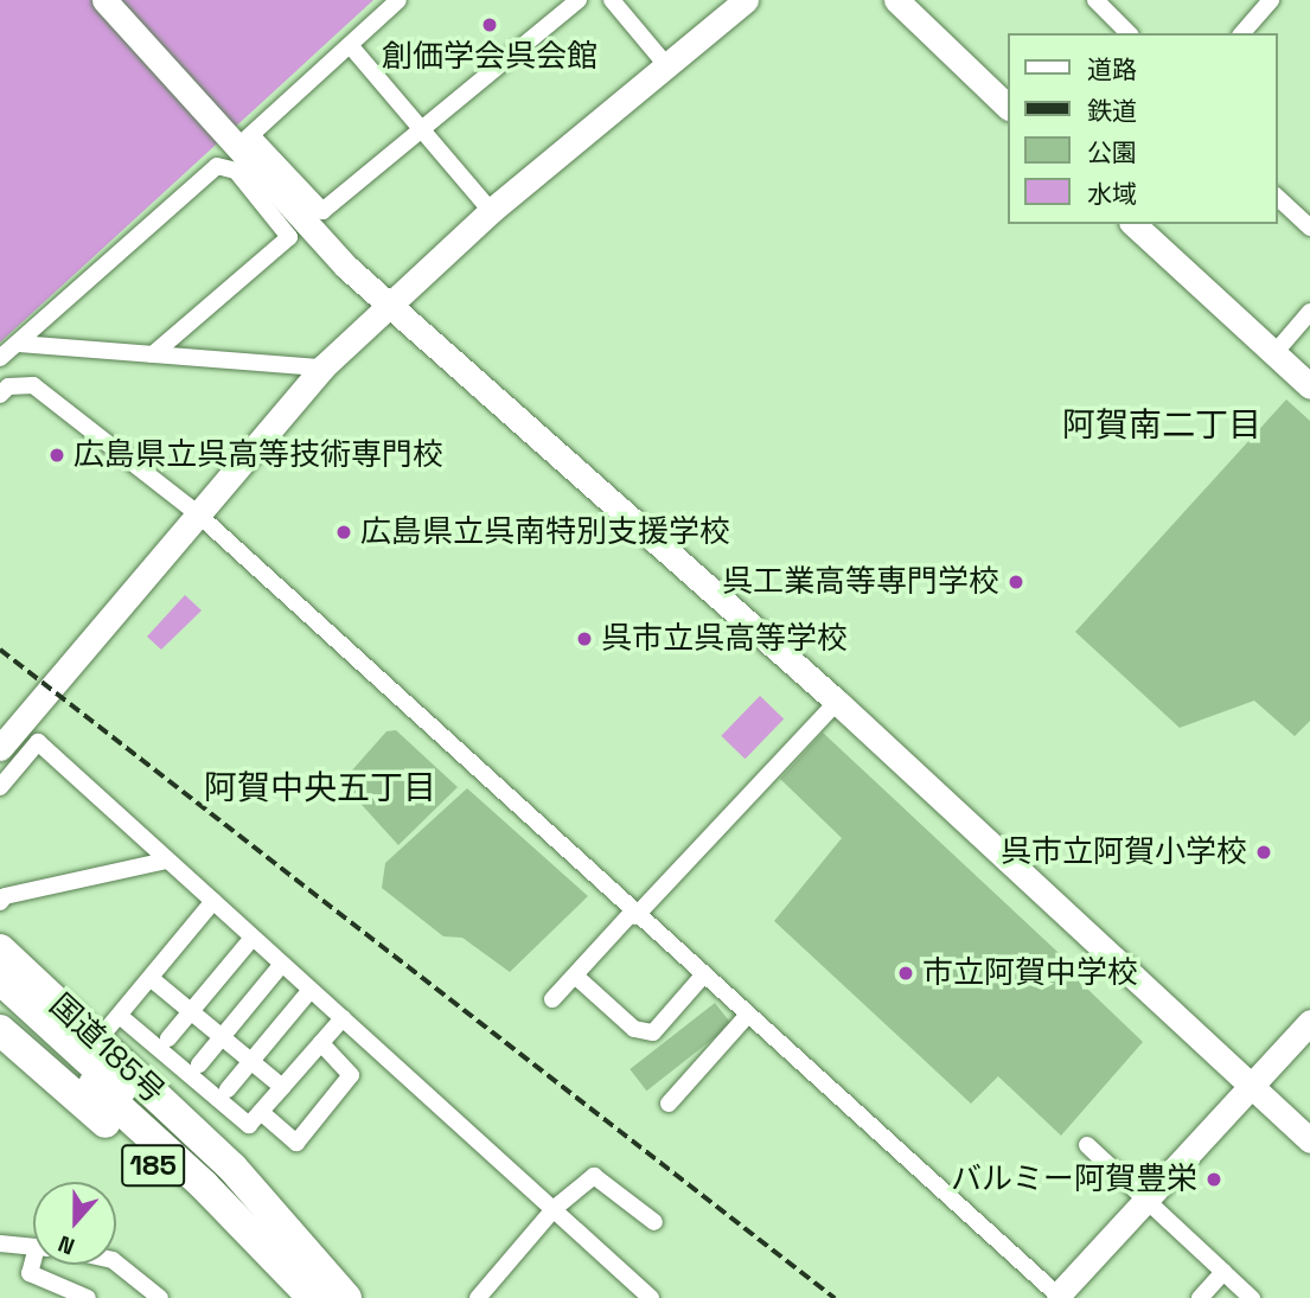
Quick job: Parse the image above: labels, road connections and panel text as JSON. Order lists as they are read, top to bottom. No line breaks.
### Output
{"streets":{"highway":["国道185号","185"]},"districts":["阿賀南二丁目","阿賀中央五丁目"],"places":["創価学会呉会館","広島県立呉高等技術専門校","広島県立呉南特別支援学校","呉工業高等専門学校","呉市立呉高等学校","呉市立阿賀小学校","市立阿賀中学校","バルミー阿賀豊栄"],"legend":["道路","鉄道","公園","水域"],"north":"bottom"}
